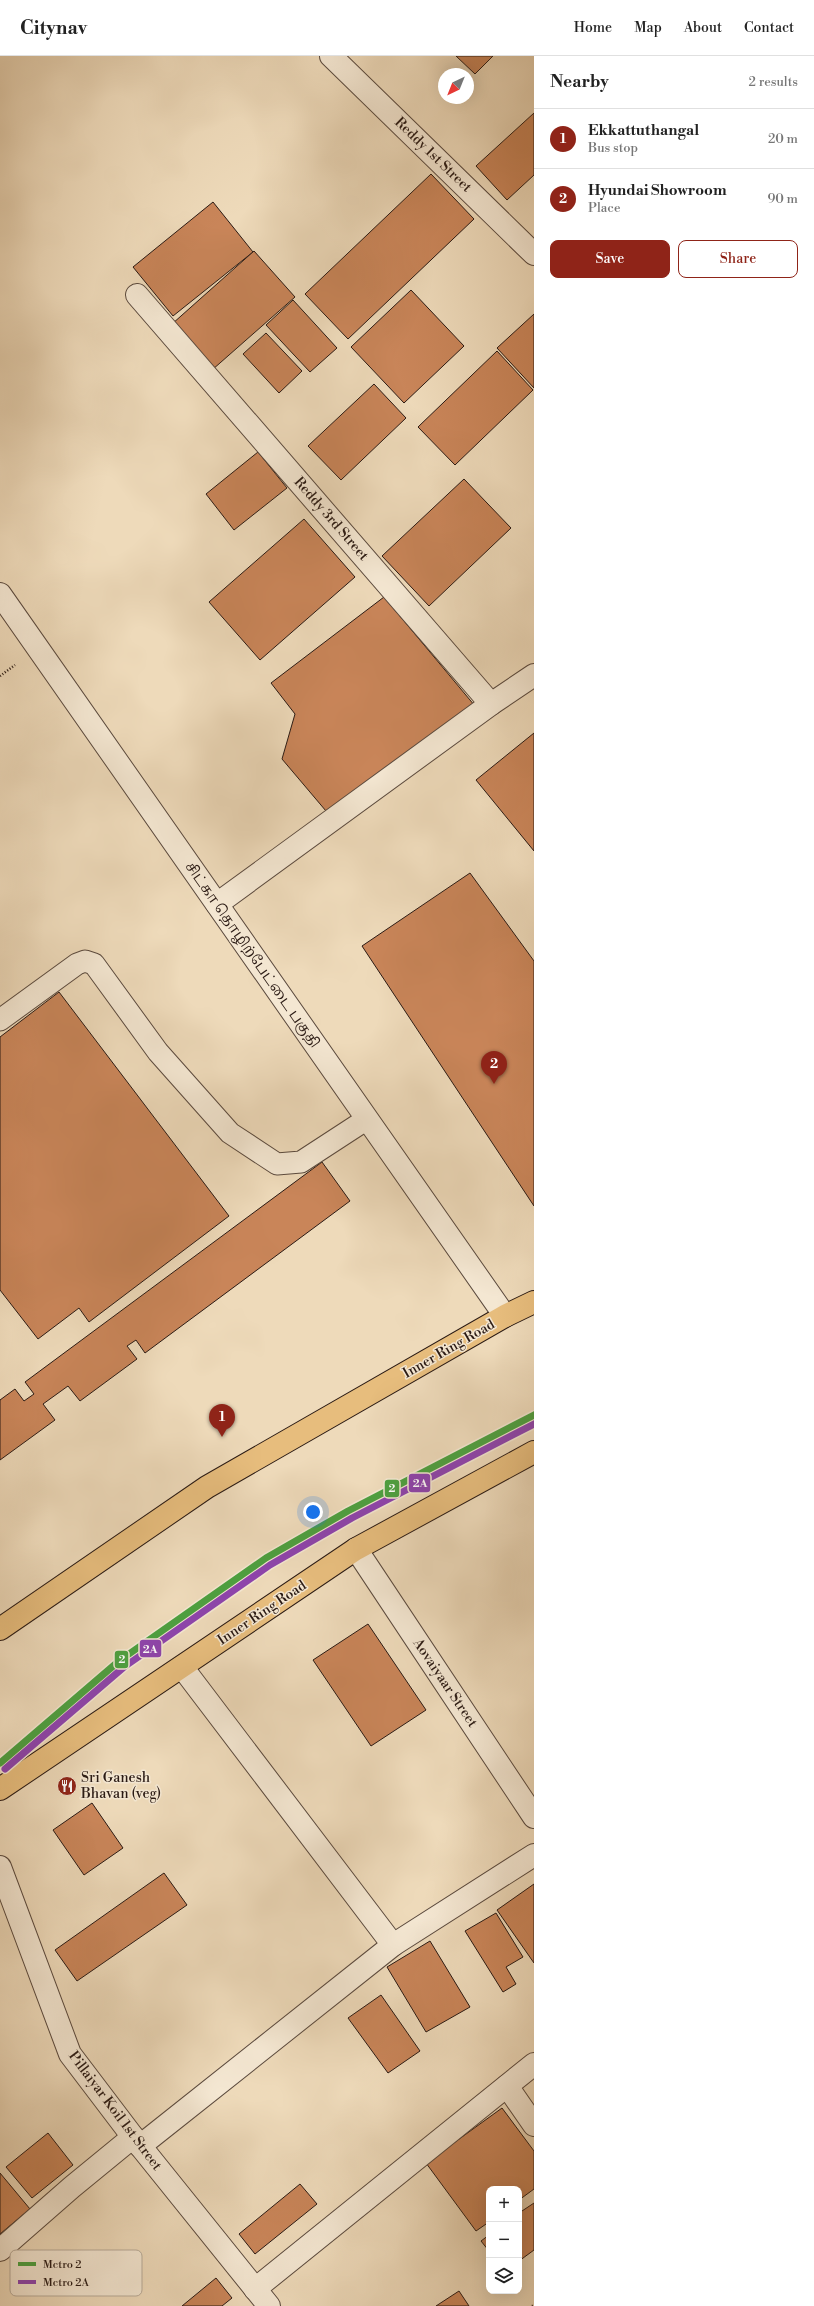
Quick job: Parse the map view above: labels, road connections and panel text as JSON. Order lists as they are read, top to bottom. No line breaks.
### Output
{"streets":{"main road":["Inner Ring Road"],"street":["Reddy 1st Street","Reddy 3rd Street","சிட்கா தொழிற்பேட்டை பகுதி","Aovaiyaar Street","Pillaiyar Koil 1st Street"]},"crossings":[["சிட்கா தொழிற்பேட்டை பகுதி","Inner Ring Road"],["Inner Ring Road","Aovaiyaar Street"]],"places":{"restaurant":["Sri Ganesh Bhavan (veg)"]},"lines":["metro line 2","metro line 2A"],"legend":["Metro 2","Metro 2A"],"north":"bottom left","page":{"header":"Citynav","nav":["Home","Map","About","Contact"],"heading":["Nearby","2 results"],"list":[{"mark":"1","name":"Ekkattuthangal","note":"Bus stop","value":"20 m"},{"mark":"2","name":"Hyundai Showroom","note":"Place","value":"90 m"}],"buttons":["Save","Share"],"pins":["2","1"],"map_buttons":["+","−"]}}
